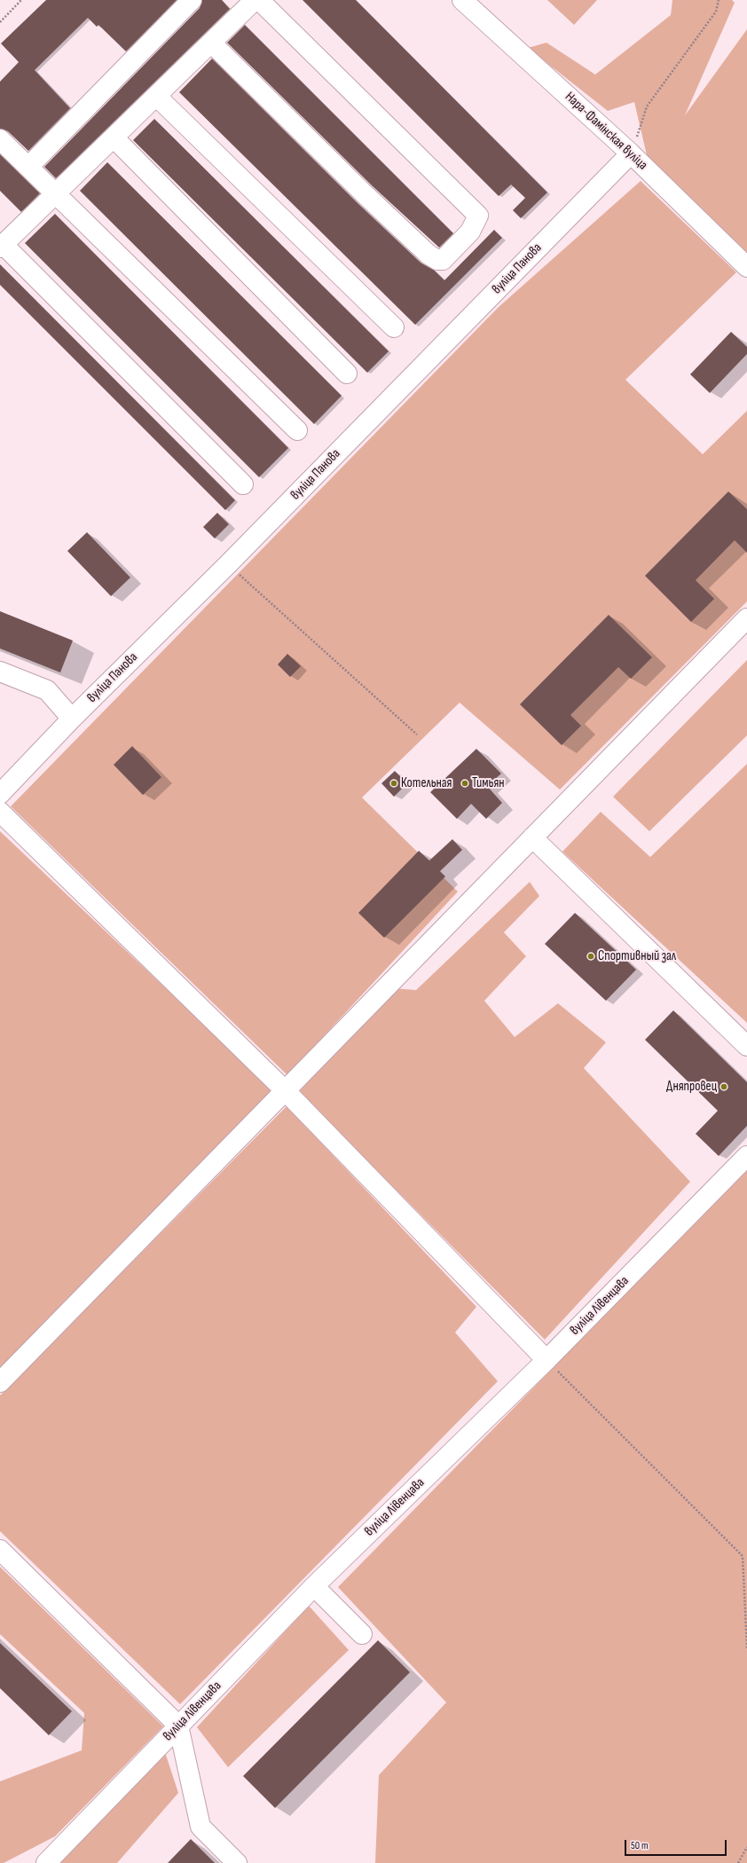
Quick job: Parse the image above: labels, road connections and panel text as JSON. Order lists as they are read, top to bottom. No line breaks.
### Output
{"streets":{"street":["Нара-Фамінская вуліца","вуліца Панова","вуліца Лівенцава"]},"crossings":[["Нара-Фамінская вуліца","вуліца Панова"]],"places":["Котельная","Тимьян","Спортивный зал","Дняпровец"],"scale_bar":"50 m"}
